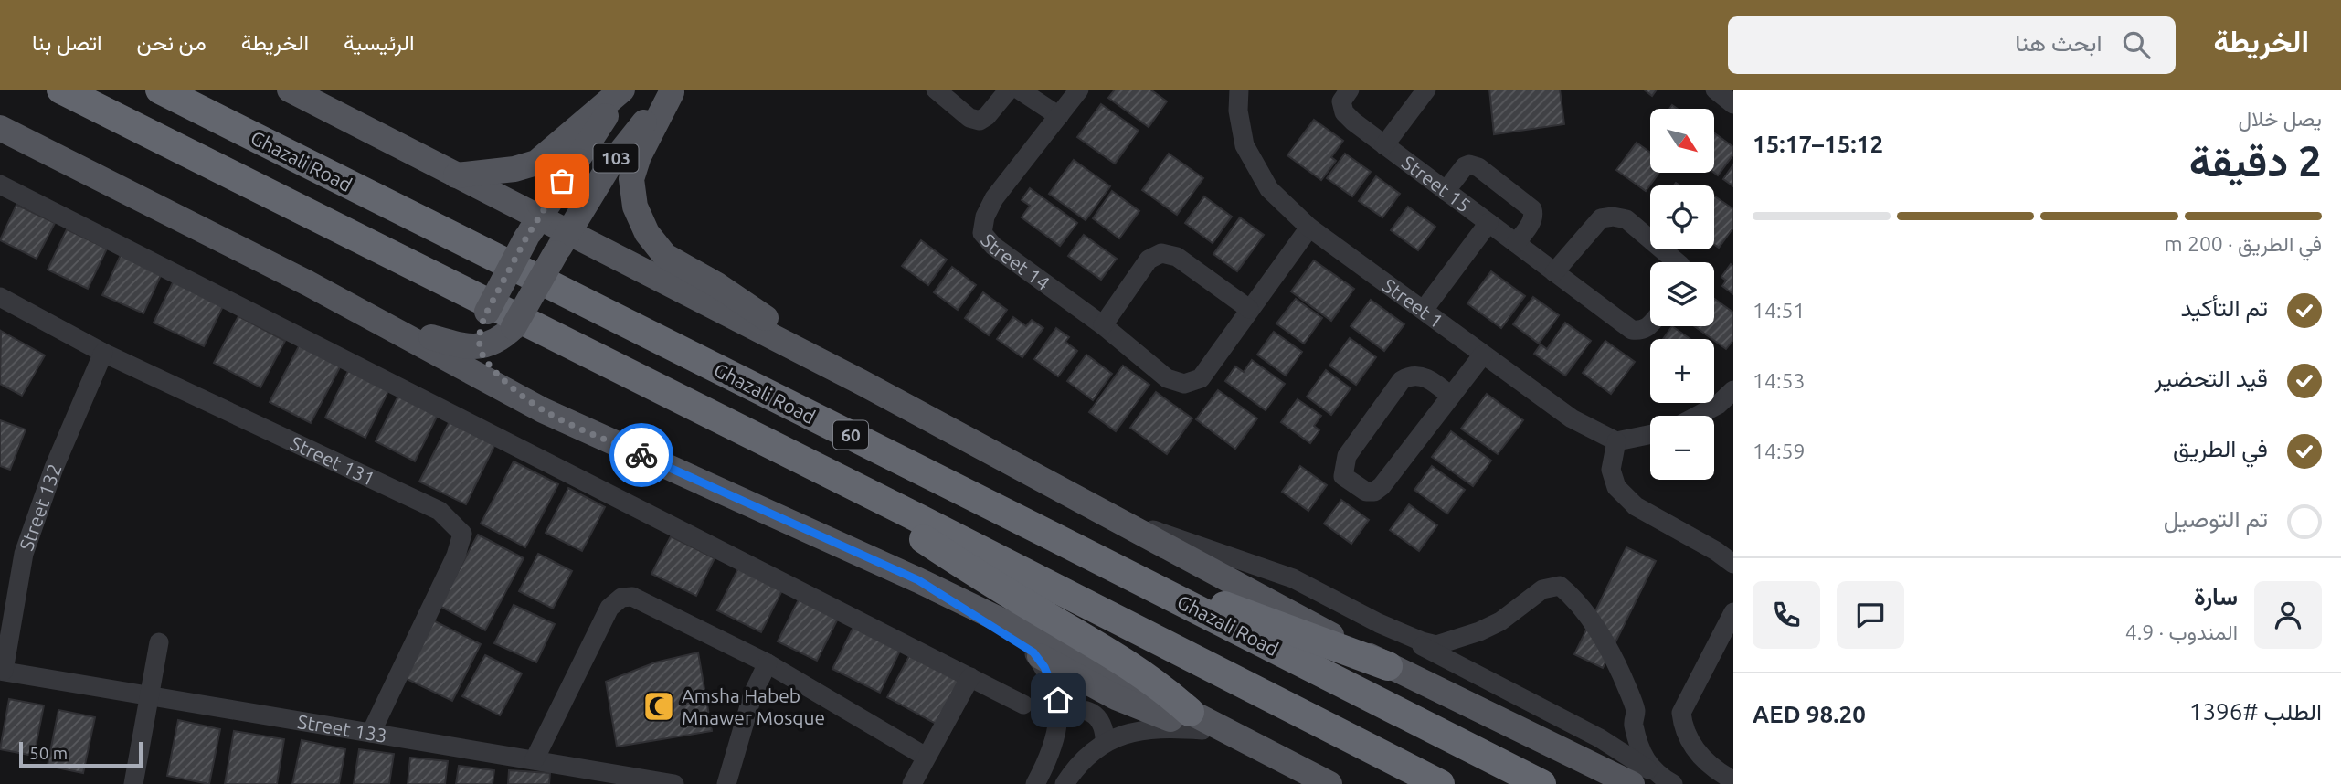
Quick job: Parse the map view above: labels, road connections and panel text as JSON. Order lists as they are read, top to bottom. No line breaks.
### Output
{"streets":{"highway":["Ghazali Road","60"],"main road":["103"],"street":["Street 15","Street 14","Street 1","Street 131","Street 132","Street 133"]},"crossings":[["Street 15","Street 1"],["Street 14","Street 1"],["Street 131","Street 132"],["Street 131","Street 133"],["Street 132","Street 133"]],"places":{"mosque":["Amsha Habeb Mnawer Mosque"]},"scale_bar":"50 m","north":"bottom right","page":{"header":"الخريطة","search":"ابحث هنا","nav":["الرئيسية","الخريطة","من نحن","اتصل بنا"],"heading":["2 دقيقة","يصل خلال","15:12–15:17"],"panel":["سارة","المندوب · 4.9","الطلب #1396","AED 98.20"],"map_buttons":["+","−"],"bar":"في الطريق · 200 m","list":[["تم التأكيد","14:51"],["قيد التحضير","14:53"],["في الطريق","14:59"],"تم التوصيل"],"scale":"50 m"}}
